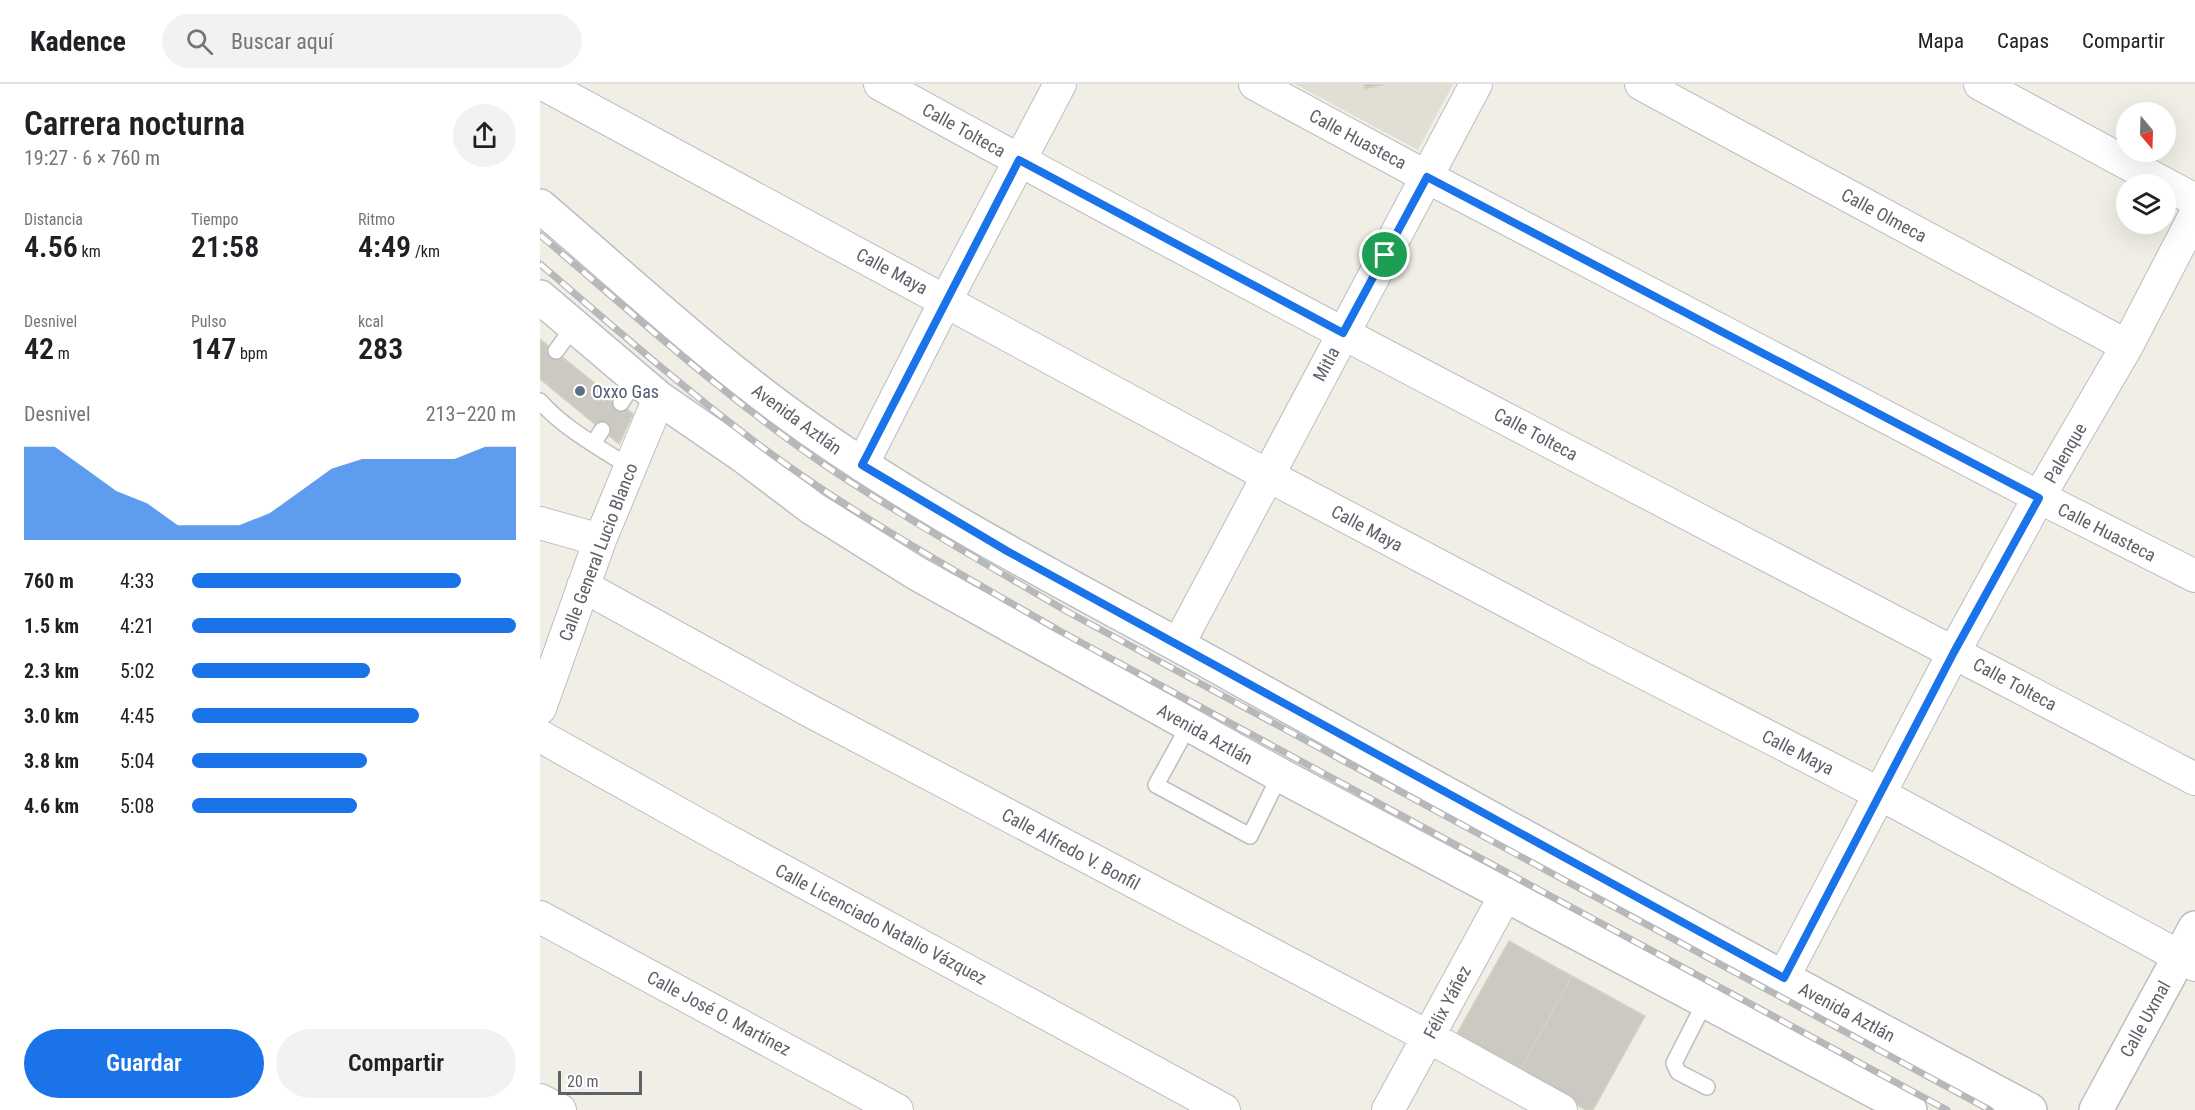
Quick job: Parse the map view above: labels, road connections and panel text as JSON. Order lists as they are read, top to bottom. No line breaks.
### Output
{"streets":{"main road":["Avenida Aztlán","Calle Uxmal"],"street":["Calle Tolteca","Calle Huasteca","Calle Olmeca","Calle Maya","Mitla","Palenque","Calle General Lucio Blanco","Calle Alfredo V. Bonfil","Calle Licenciado Natalio Vázquez","Félix Yáñez","Calle José O. Martínez"]},"crossings":[["Calle Tolteca","Mitla"],["Calle Tolteca","Palenque"],["Calle Huasteca","Mitla"],["Calle Huasteca","Palenque"],["Calle Olmeca","Palenque"],["Calle Maya","Mitla"],["Calle Maya","Palenque"],["Calle Maya","Calle Uxmal"],["Mitla","Avenida Aztlán"],["Avenida Aztlán","Palenque"],["Avenida Aztlán","Calle General Lucio Blanco"],["Avenida Aztlán","Félix Yáñez"],["Calle General Lucio Blanco","Calle Alfredo V. Bonfil"],["Calle Alfredo V. Bonfil","Félix Yáñez"]],"places":["Oxxo Gas"],"scale_bar":"20 m","north":"bottom","page":{"header":"Kadence","search":"Buscar aquí","nav":["Mapa","Capas","Compartir"],"heading":["Carrera nocturna","19:27 · 6 × 760 m"],"stats":[["Distancia","4.56 km"],["Tiempo","21:58"],["Ritmo","4:49 /km"],["Desnivel","42 m"],["Pulso","147 bpm"],["kcal","283"]],"chart":["Desnivel","213–220 m"],"list":[{"name":"760 m","note":"4:33"},{"name":"1.5 km","note":"4:21"},{"name":"2.3 km","note":"5:02"},{"name":"3.0 km","note":"4:45"},{"name":"3.8 km","note":"5:04"},{"name":"4.6 km","note":"5:08"}],"buttons":["Guardar","Compartir"],"scale":"20 m"}}
